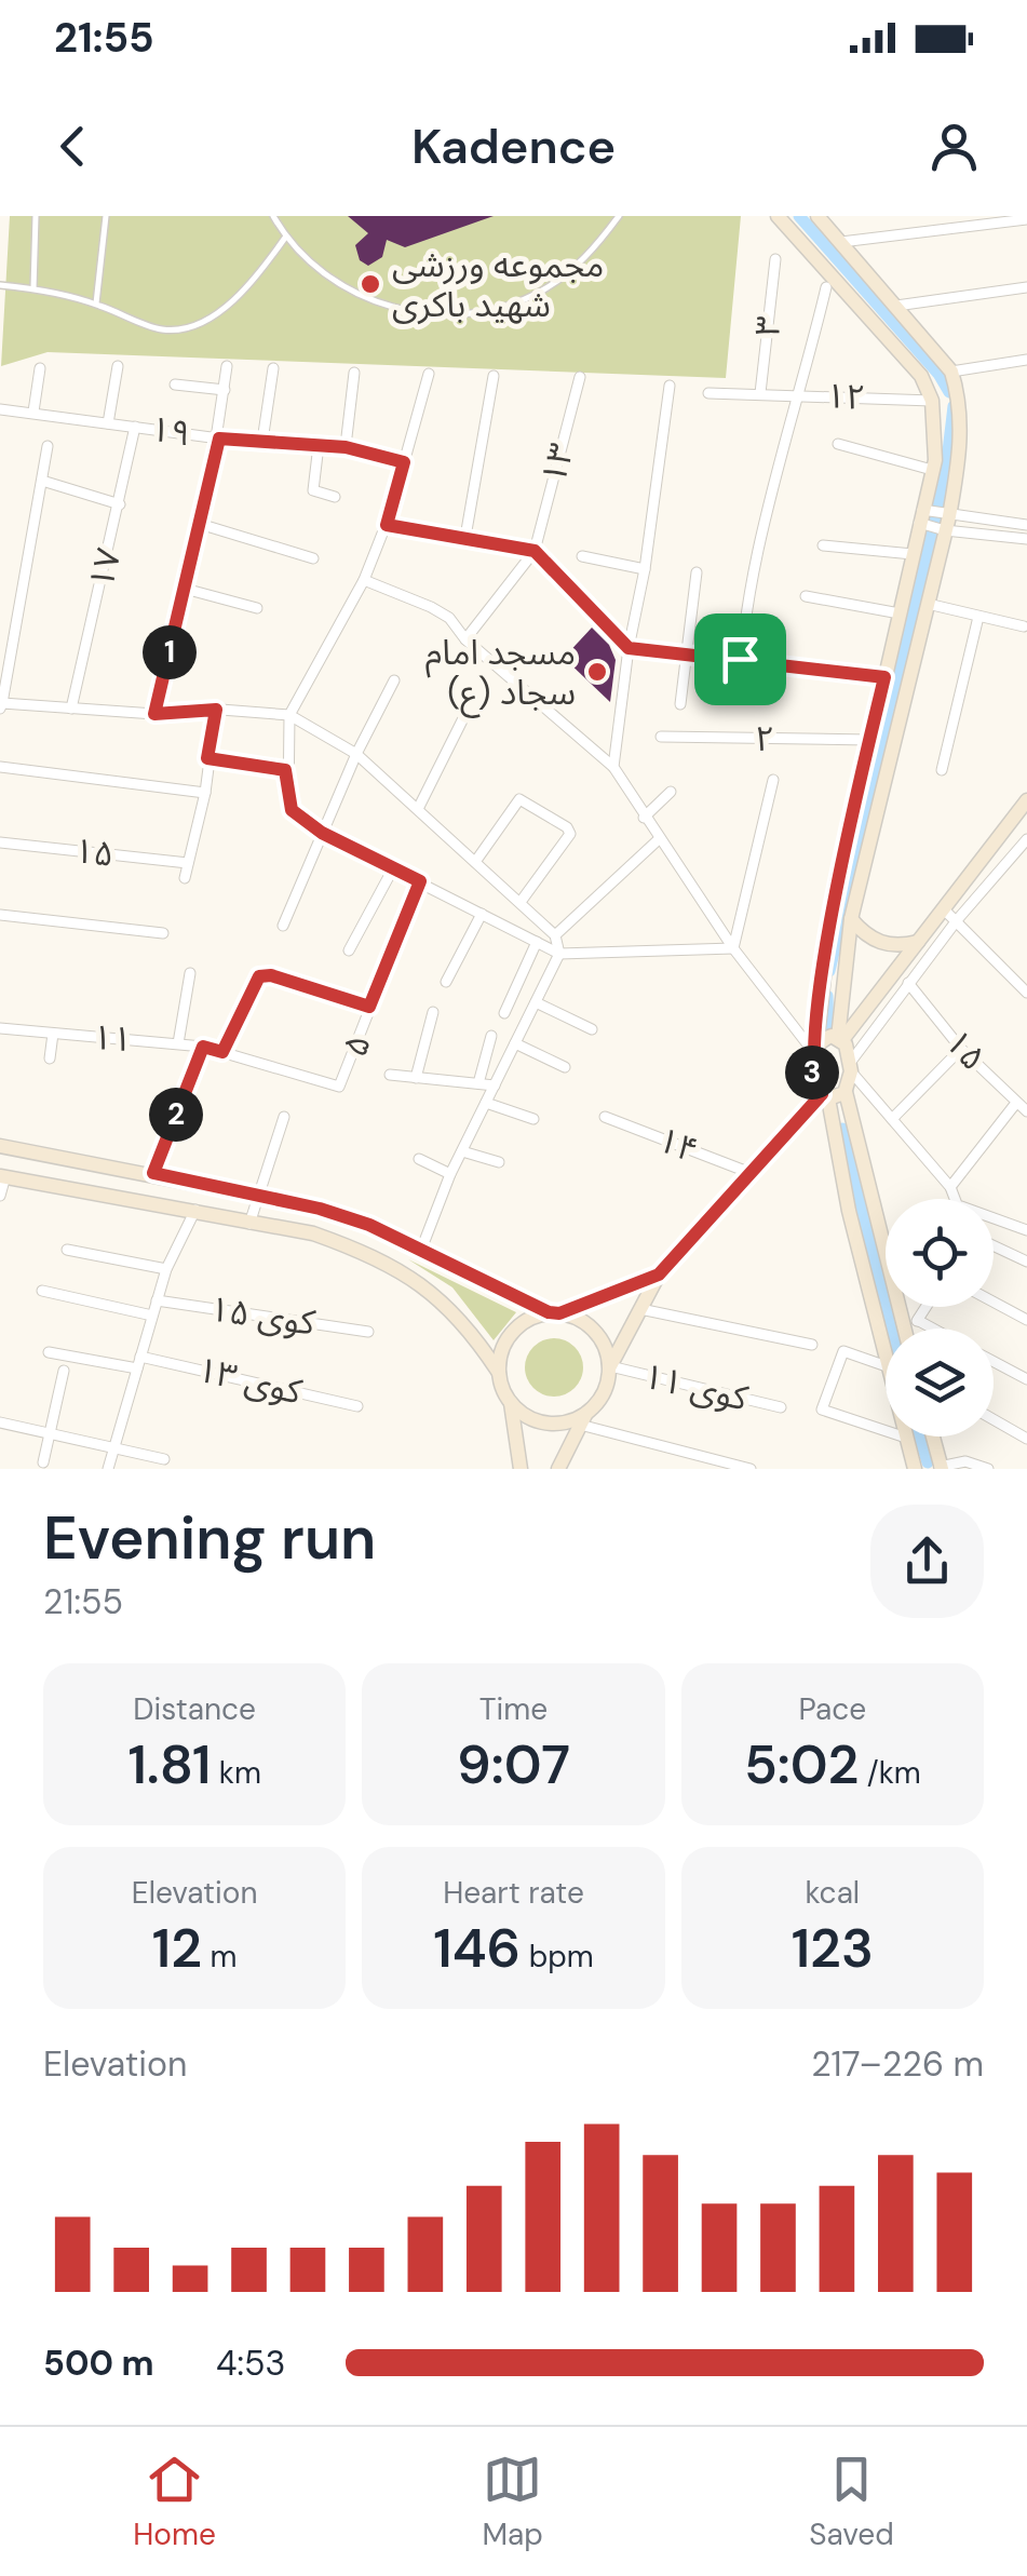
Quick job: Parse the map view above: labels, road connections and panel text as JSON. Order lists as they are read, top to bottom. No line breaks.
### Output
{"streets":{"street":["۳","۱۲","۱۹","۱۳","۱۷","۲","۱۵","۱۱","۵","۱۴","کوی ۱۵","کوی ۱۳","کوی ۱۱"]},"crossings":[["۳","۱۲"],["۱۹","۱۷"],["۱۱","۵"]],"places":["مجموعه ورزشی شهید باکری","مسجد امام سجاد (ع)"],"page":{"status":"21:55","header":"Kadence","pins":["1","3","2"],"heading":["Evening run","21:55"],"stats":[["Distance","1.81 km"],["Time","9:07"],["Pace","5:02 /km"],["Elevation","12 m"],["Heart rate","146 bpm"],["kcal","123"]],"chart":["Elevation","217–226 m"],"list":[{"name":"500 m","note":"4:53"}],"tabs":["Home","Map","Saved"]}}
